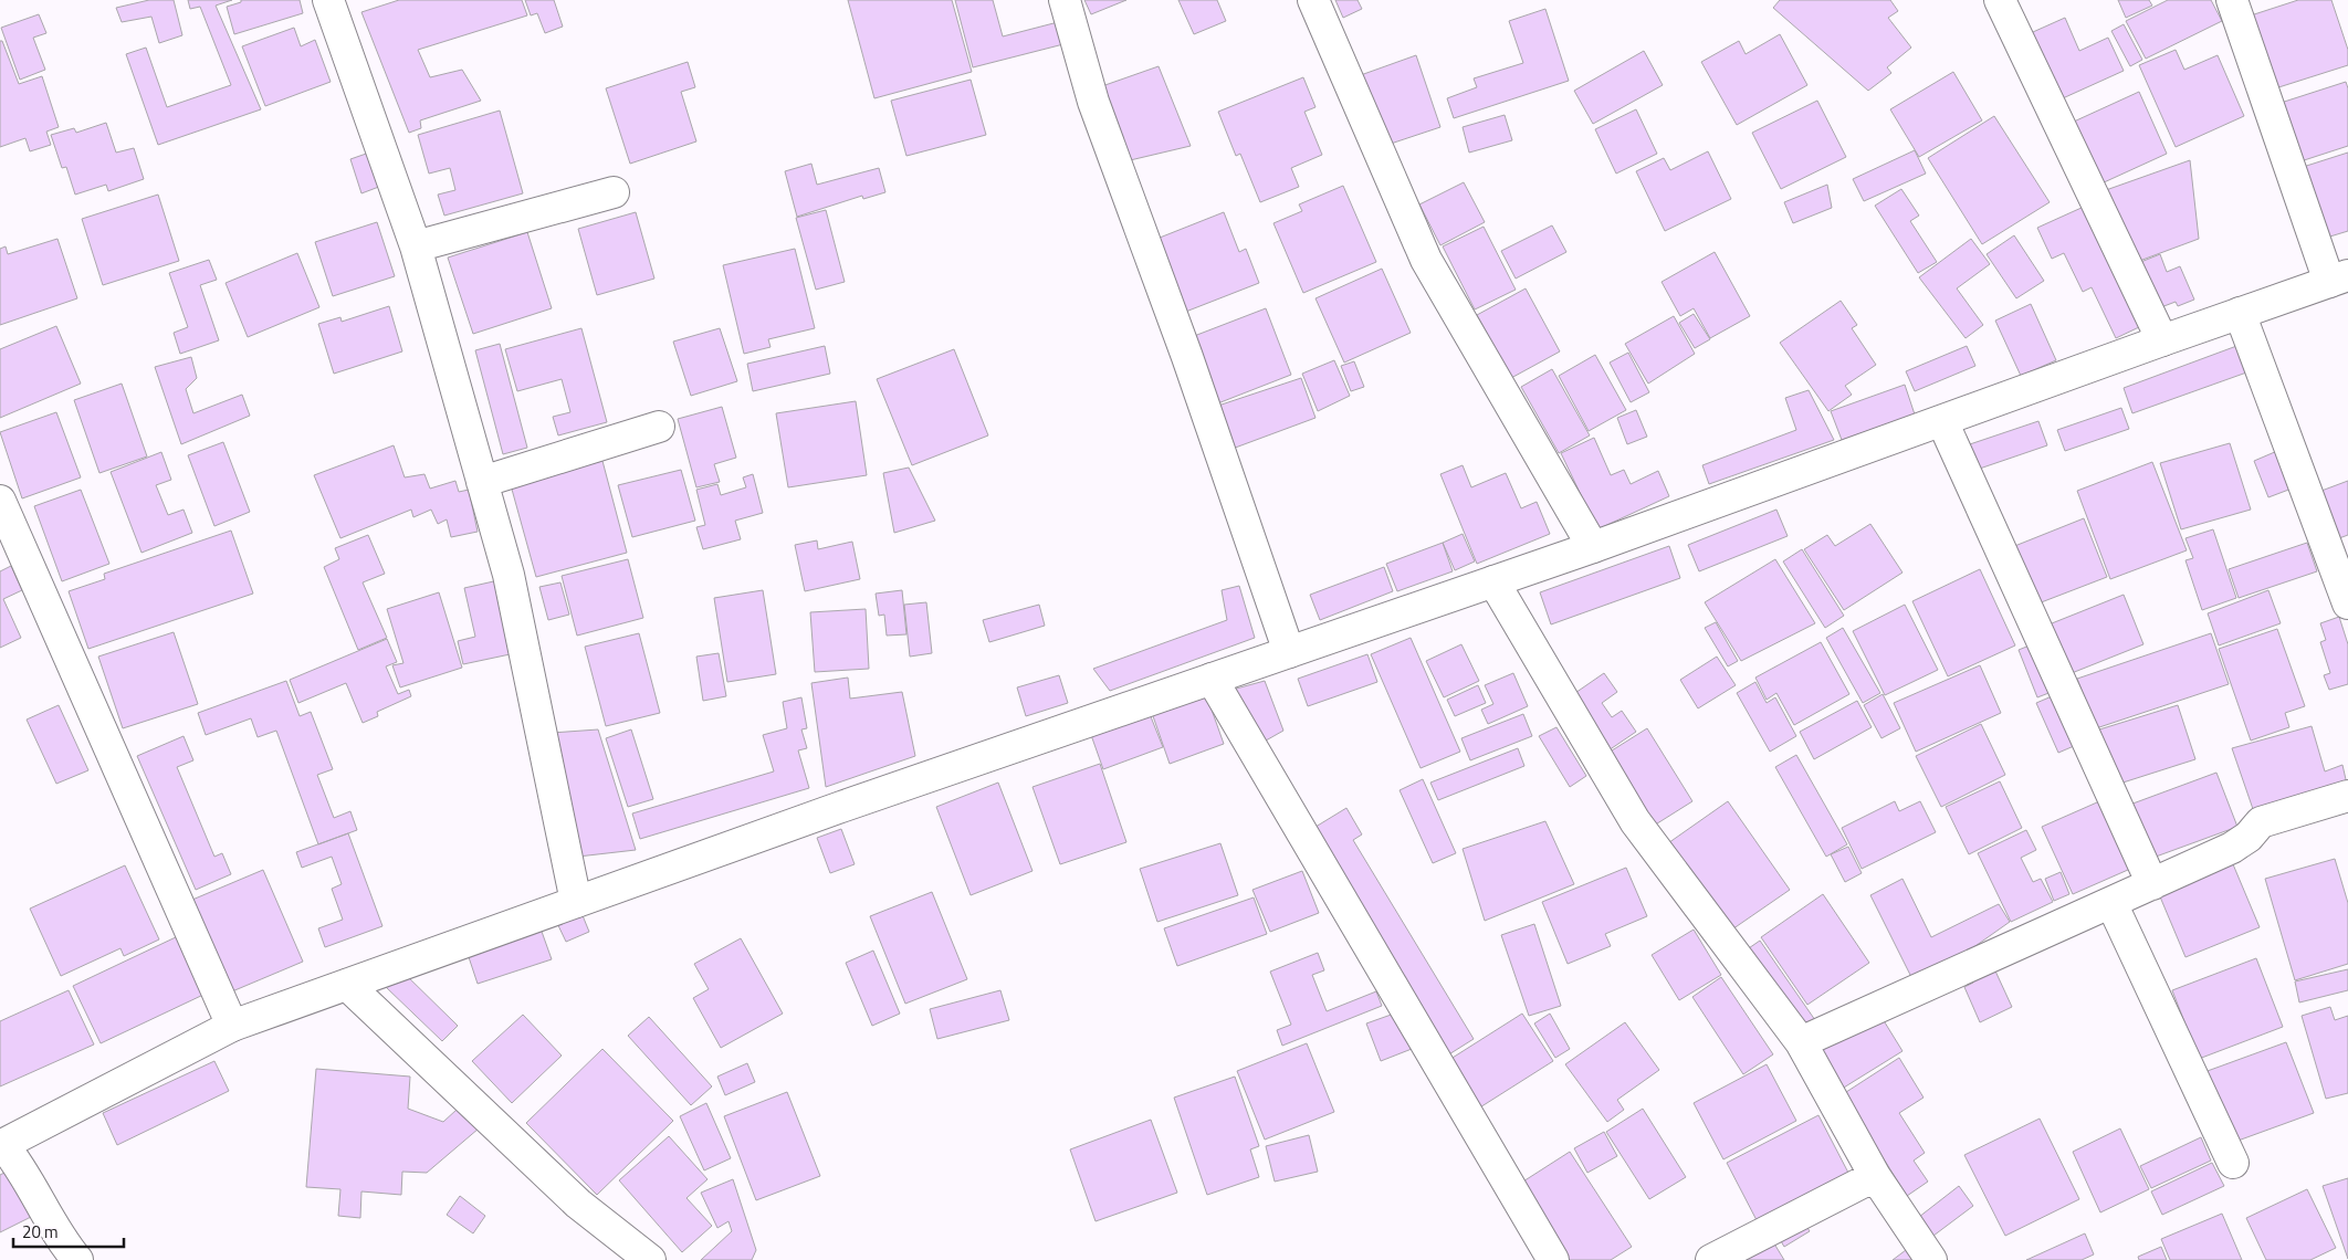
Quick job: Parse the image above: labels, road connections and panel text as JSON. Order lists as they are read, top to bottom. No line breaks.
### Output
{"scale_bar":"20 m"}
